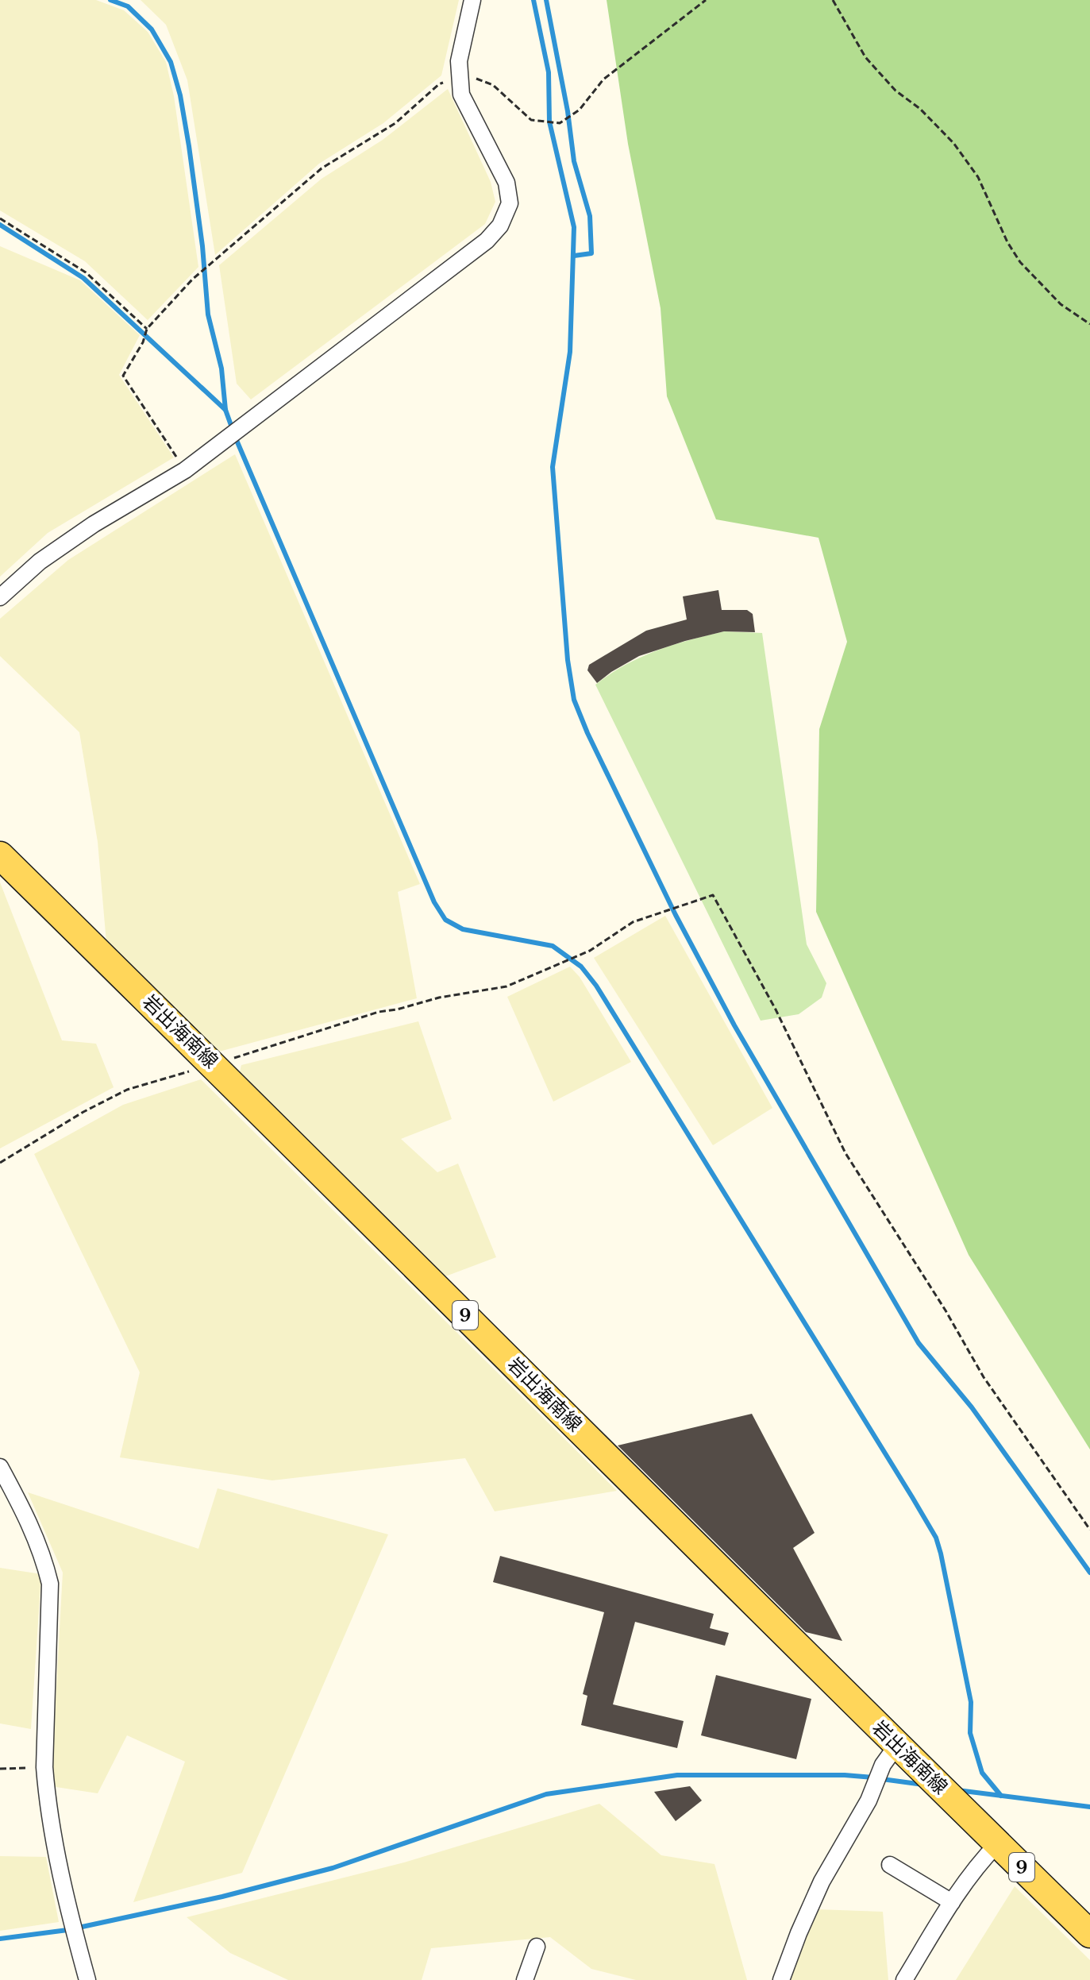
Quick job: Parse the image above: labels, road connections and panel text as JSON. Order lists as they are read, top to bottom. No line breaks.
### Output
{"streets":{"main road":["岩出海南線","9"]}}
